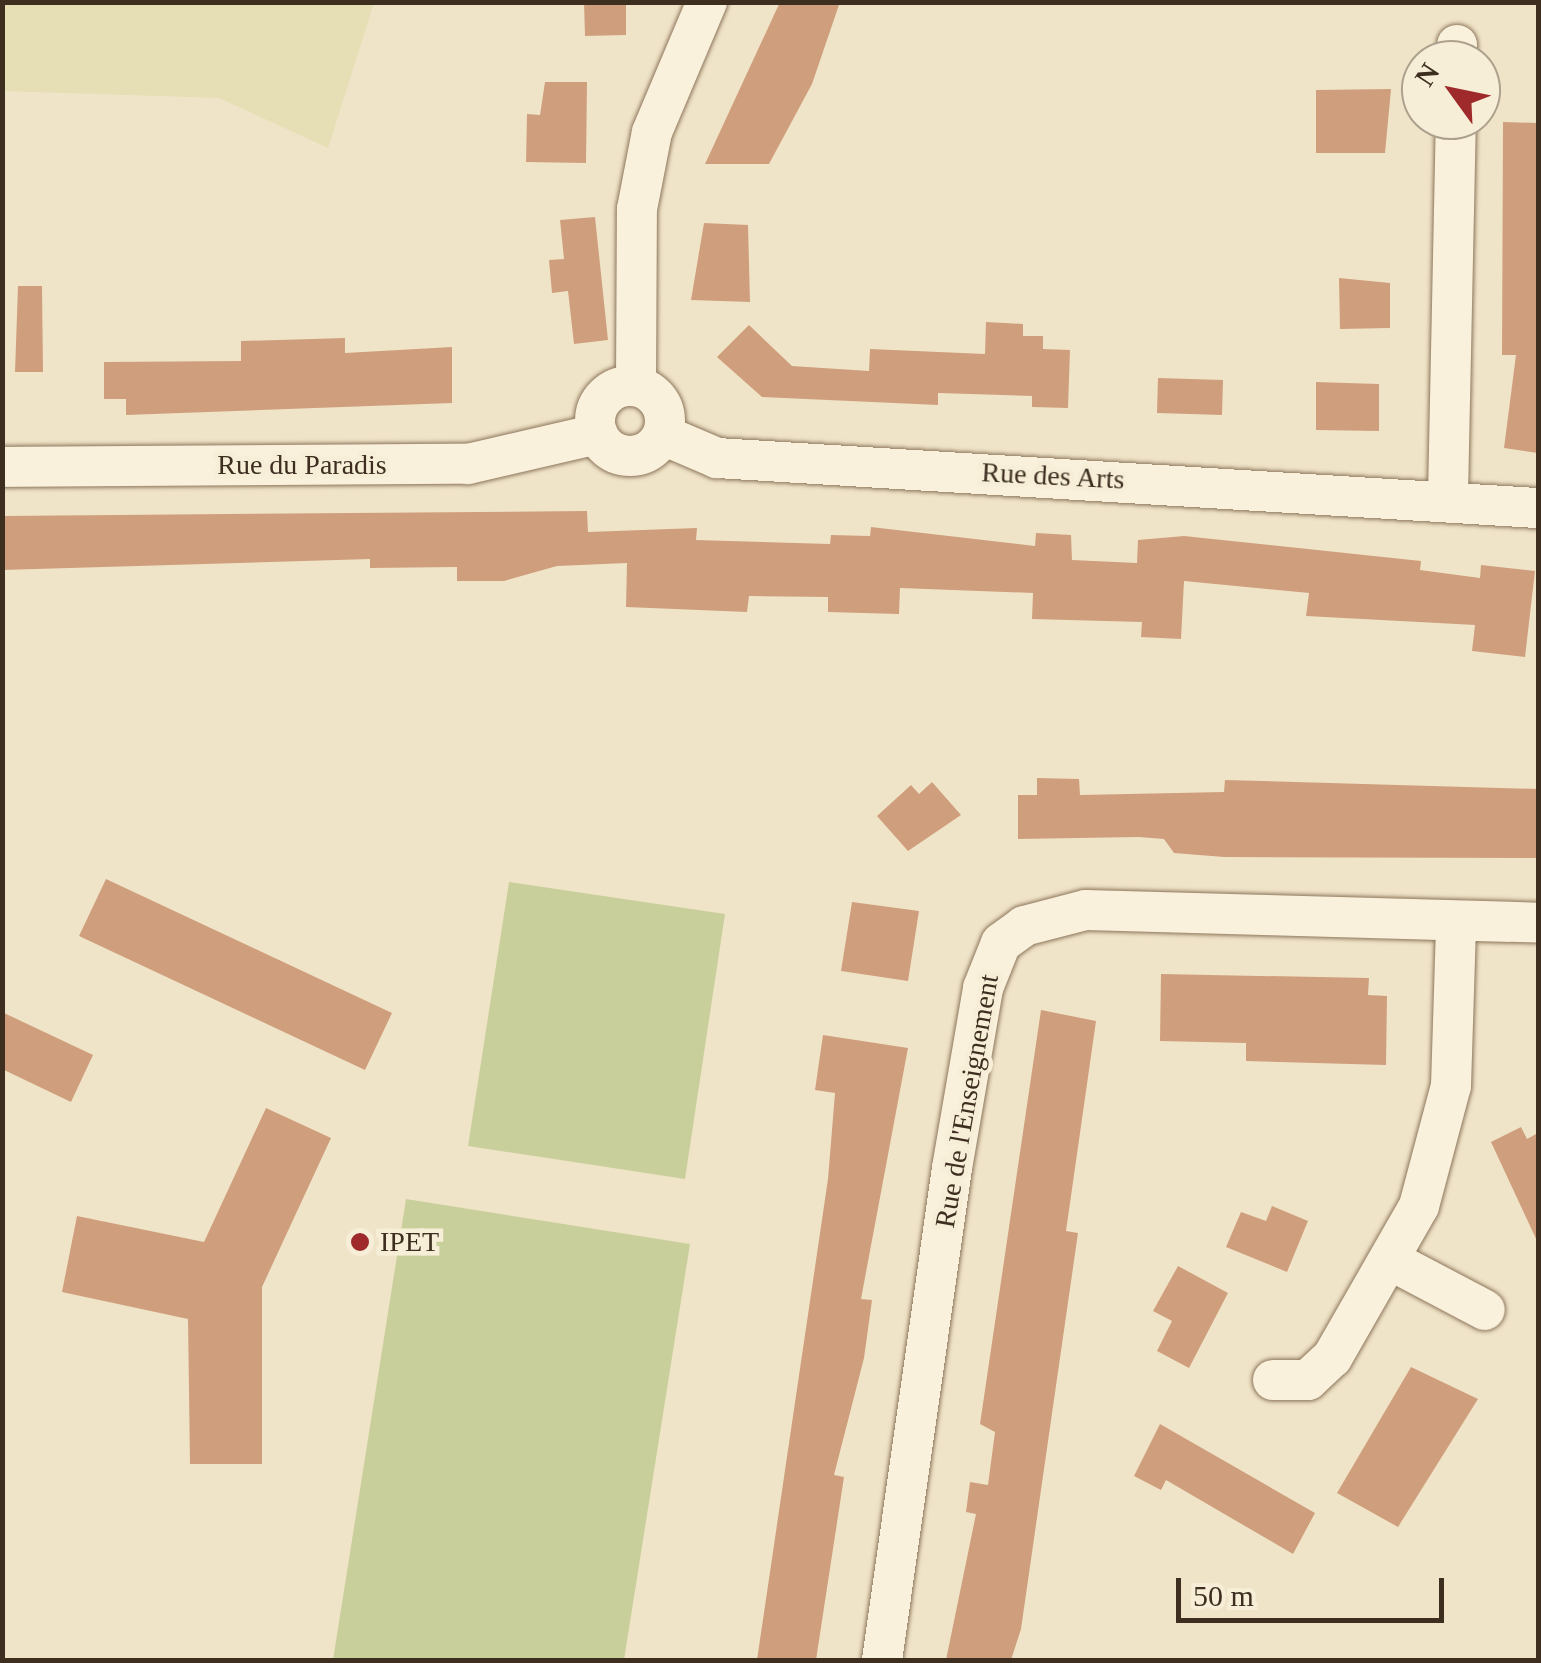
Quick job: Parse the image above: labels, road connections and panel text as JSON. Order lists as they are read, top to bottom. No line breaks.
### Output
{"streets":{"street":["Rue du Paradis","Rue des Arts","Rue de l'Enseignement"]},"crossings":[["Rue du Paradis","Rue des Arts"]],"places":["IPET"],"scale_bar":"50 m","north":"top left"}
